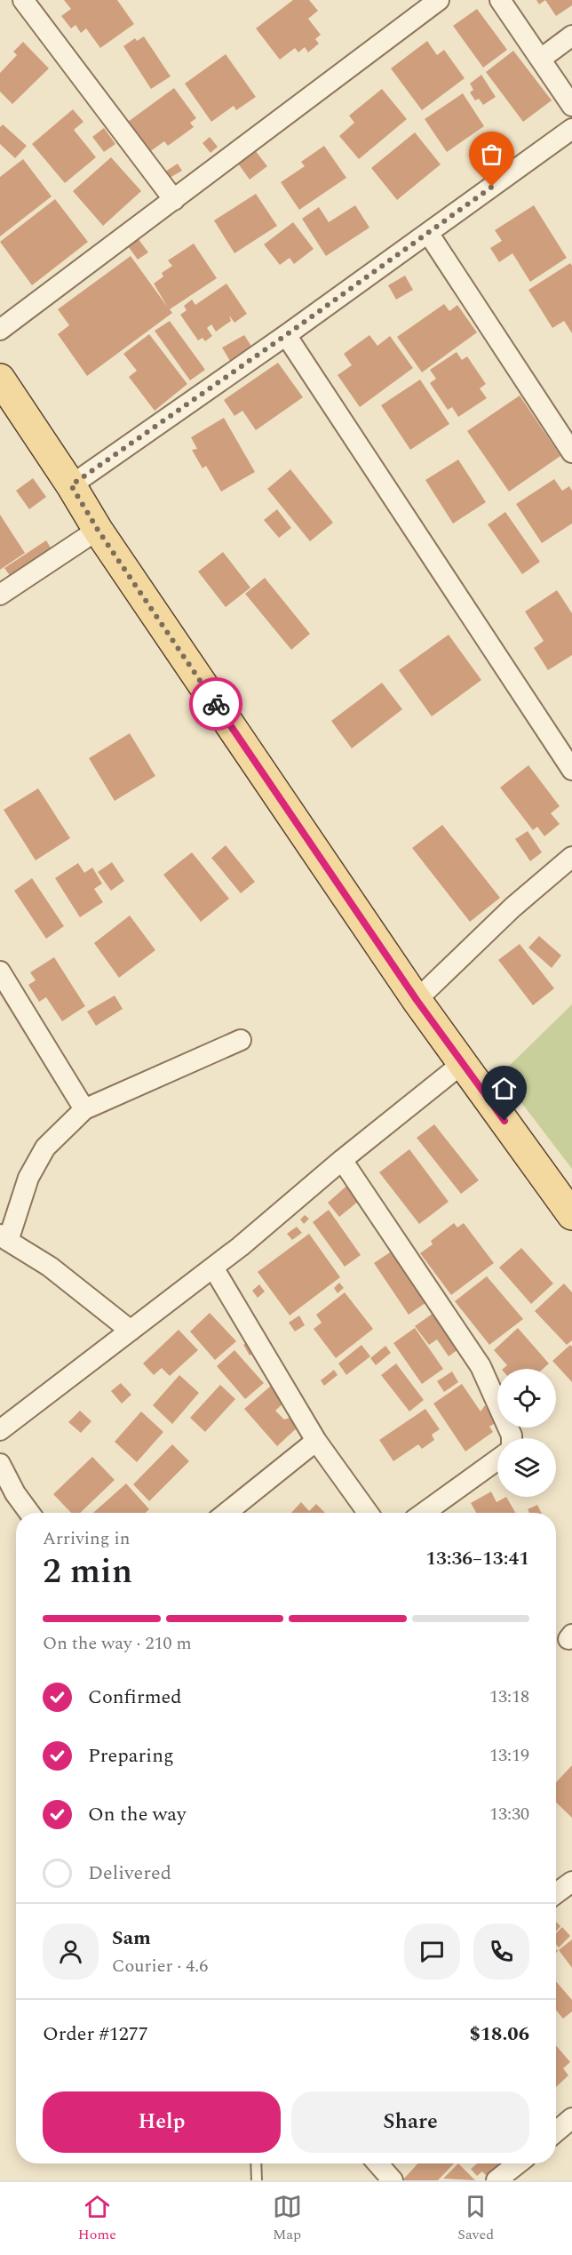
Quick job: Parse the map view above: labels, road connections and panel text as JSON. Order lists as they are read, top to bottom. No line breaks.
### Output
{"page":{"heading":["2 min","Arriving in","13:36–13:41"],"panel":["Sam","Courier · 4.6","Order #1277","$18.06"],"bar":"On the way · 210 m","list":[["Confirmed","13:18"],["Preparing","13:19"],["On the way","13:30"],"Delivered"],"buttons":["Help","Share"],"tabs":["Home","Map","Saved"]}}
